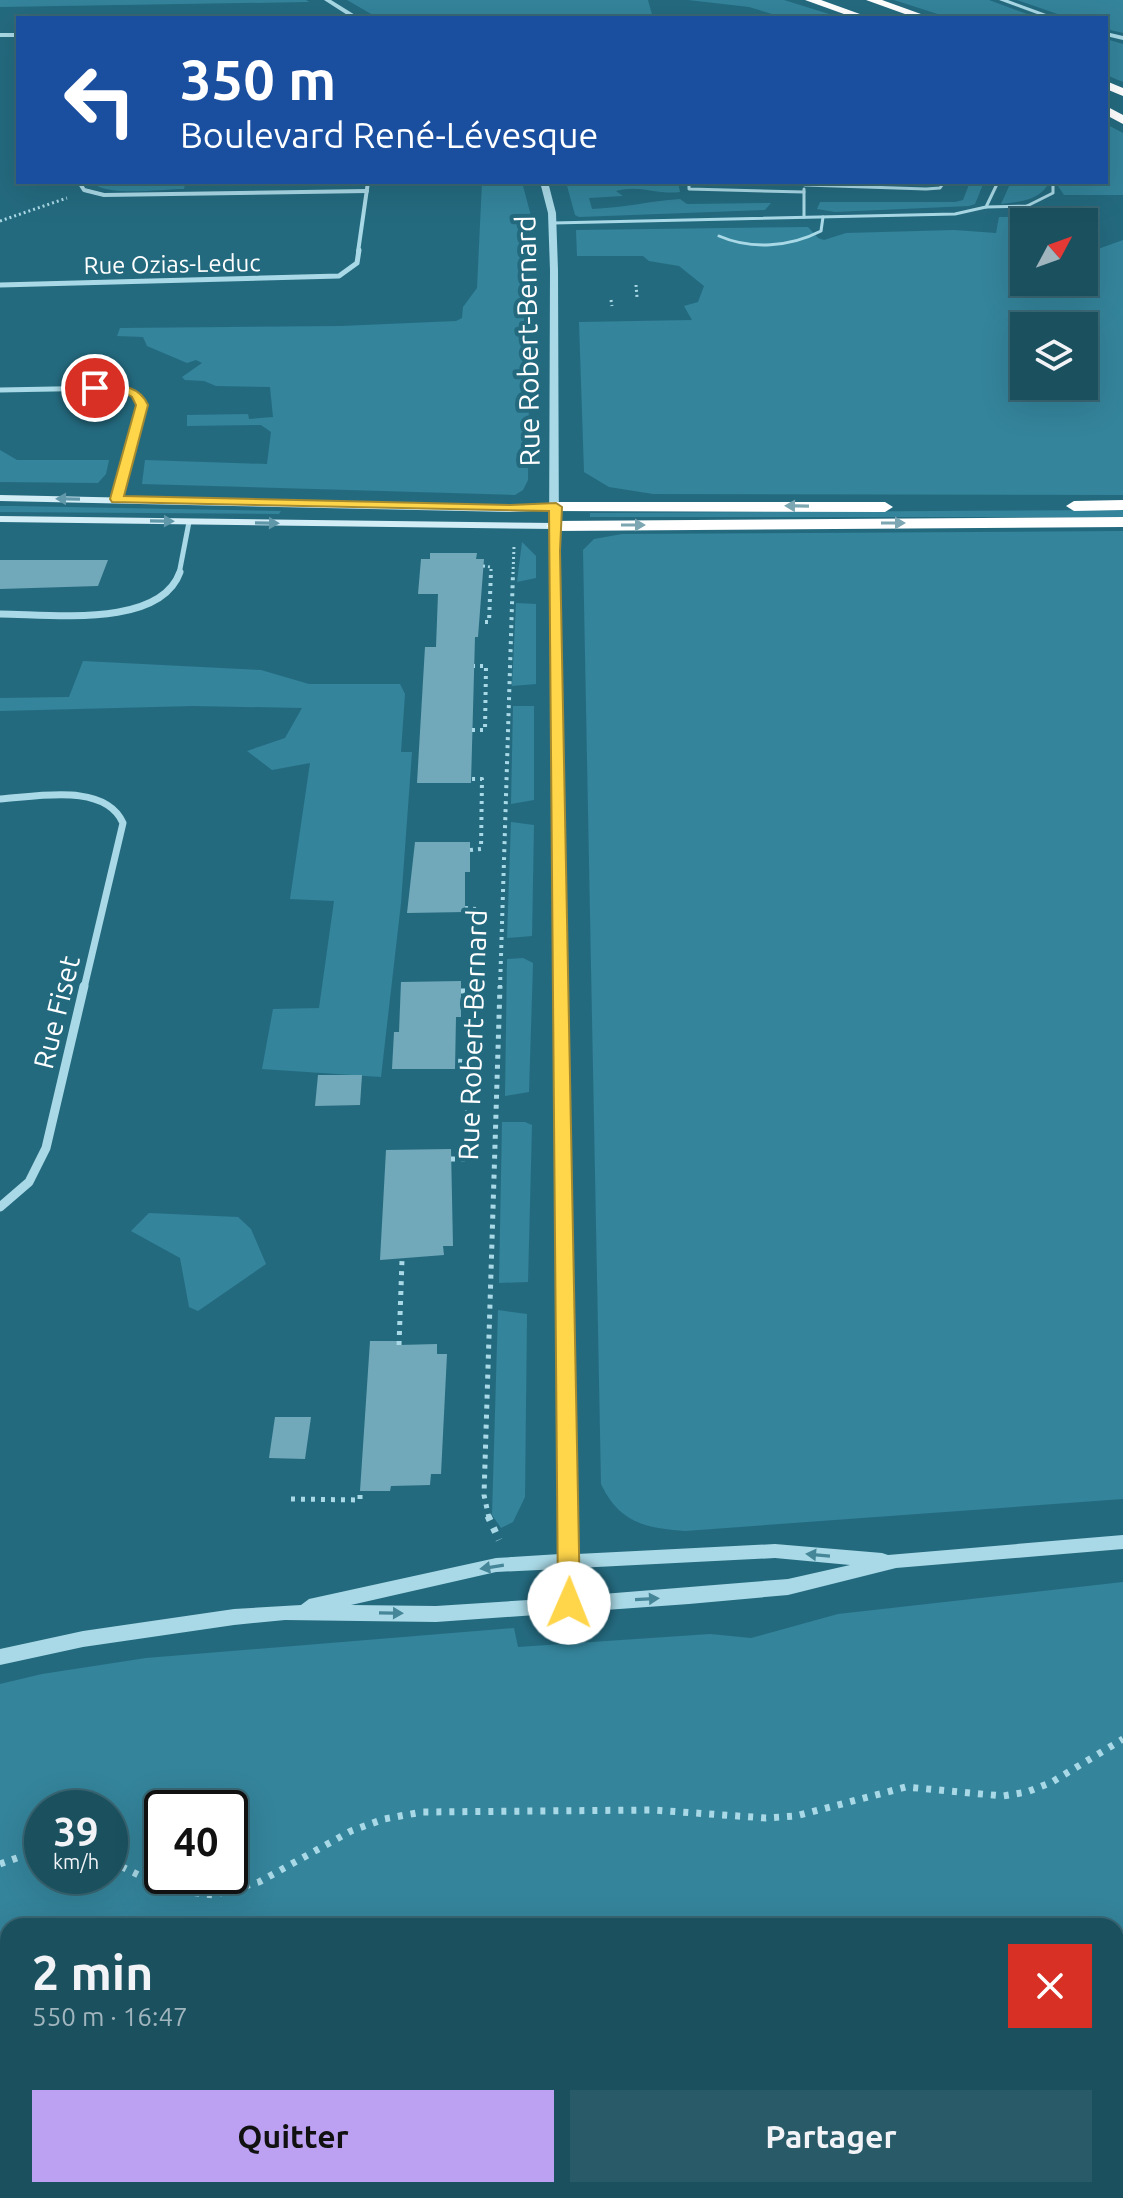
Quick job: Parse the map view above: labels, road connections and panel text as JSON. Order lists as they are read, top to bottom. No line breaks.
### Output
{"streets":{"street":["Rue Ozias-Leduc","Rue Robert-Bernard","Rue Fiset"]},"north":"top right","page":{"turn":["350 m","Boulevard René-Lévesque"],"speed":"39 km/h","limit":"40","heading":["2 min","550 m · 16:47"],"buttons":["Quitter","Partager"]}}
